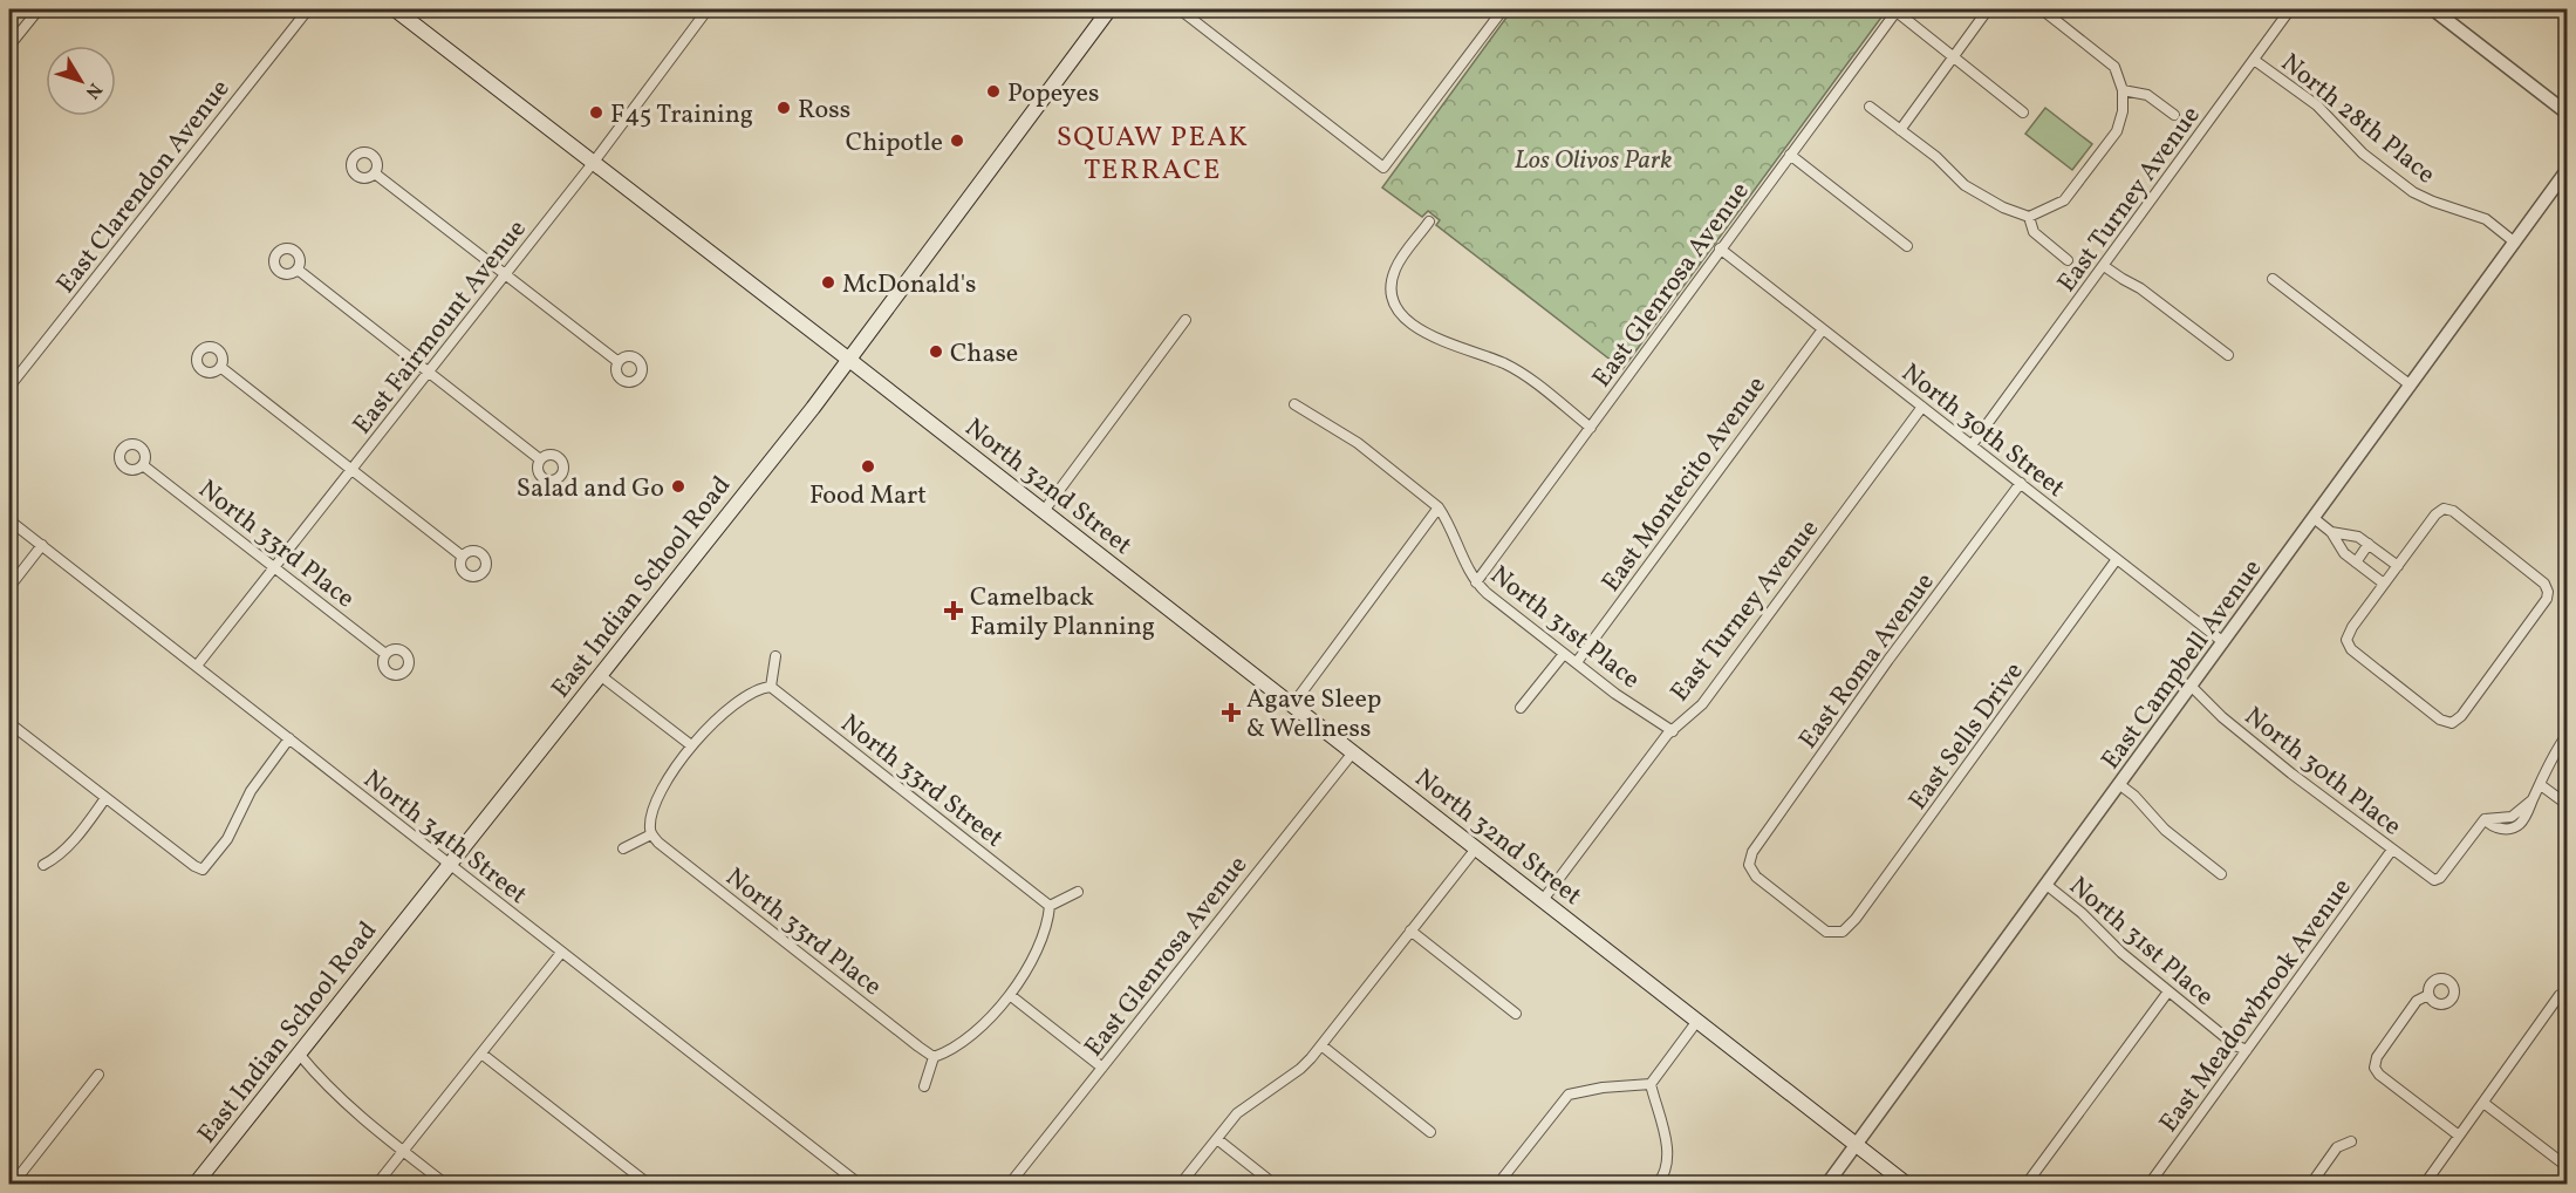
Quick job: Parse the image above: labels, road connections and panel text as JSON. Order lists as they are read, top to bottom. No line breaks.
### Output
{"streets":{"main road":["North 32nd Street","East Indian School Road"],"street":["North 28th Place","East Clarendon Avenue","East Turney Avenue","East Glenrosa Avenue","East Fairmount Avenue","North 30th Street","East Montecito Avenue","North 33rd Place","North 31st Place","East Roma Avenue","East Campbell Avenue","East Sells Drive","North 30th Place","North 33rd Street","North 34th Street","East Meadowbrook Avenue"]},"crossings":[["North 28th Place","East Turney Avenue"],["North 28th Place","East Campbell Avenue"],["East Turney Avenue","North 30th Street"],["East Turney Avenue","North 32nd Street"],["East Turney Avenue","North 31st Place"],["East Glenrosa Avenue","North 30th Street"],["East Glenrosa Avenue","North 32nd Street"],["East Glenrosa Avenue","North 31st Place"],["East Fairmount Avenue","North 32nd Street"],["East Fairmount Avenue","North 33rd Place"],["East Fairmount Avenue","North 34th Street"],["North 30th Street","East Montecito Avenue"],["North 30th Street","East Roma Avenue"],["North 30th Street","East Campbell Avenue"],["North 30th Street","East Sells Drive"],["East Montecito Avenue","North 31st Place"],["North 32nd Street","East Indian School Road"],["North 32nd Street","East Campbell Avenue"],["East Indian School Road","North 34th Street"],["North 31st Place","East Campbell Avenue"],["North 31st Place","East Meadowbrook Avenue"],["East Roma Avenue","East Sells Drive"],["East Campbell Avenue","North 30th Place"],["North 30th Place","East Meadowbrook Avenue"]],"districts":["SQUAW PEAK TERRACE"],"parks":["Los Olivos Park"],"places":{"other":["Popeyes","Ross","F45 Training","Chipotle","McDonald's","Chase","Food Mart","Salad and Go"],"health":["Camelback Family Planning","Agave Sleep & Wellness"]},"north":"bottom right"}
